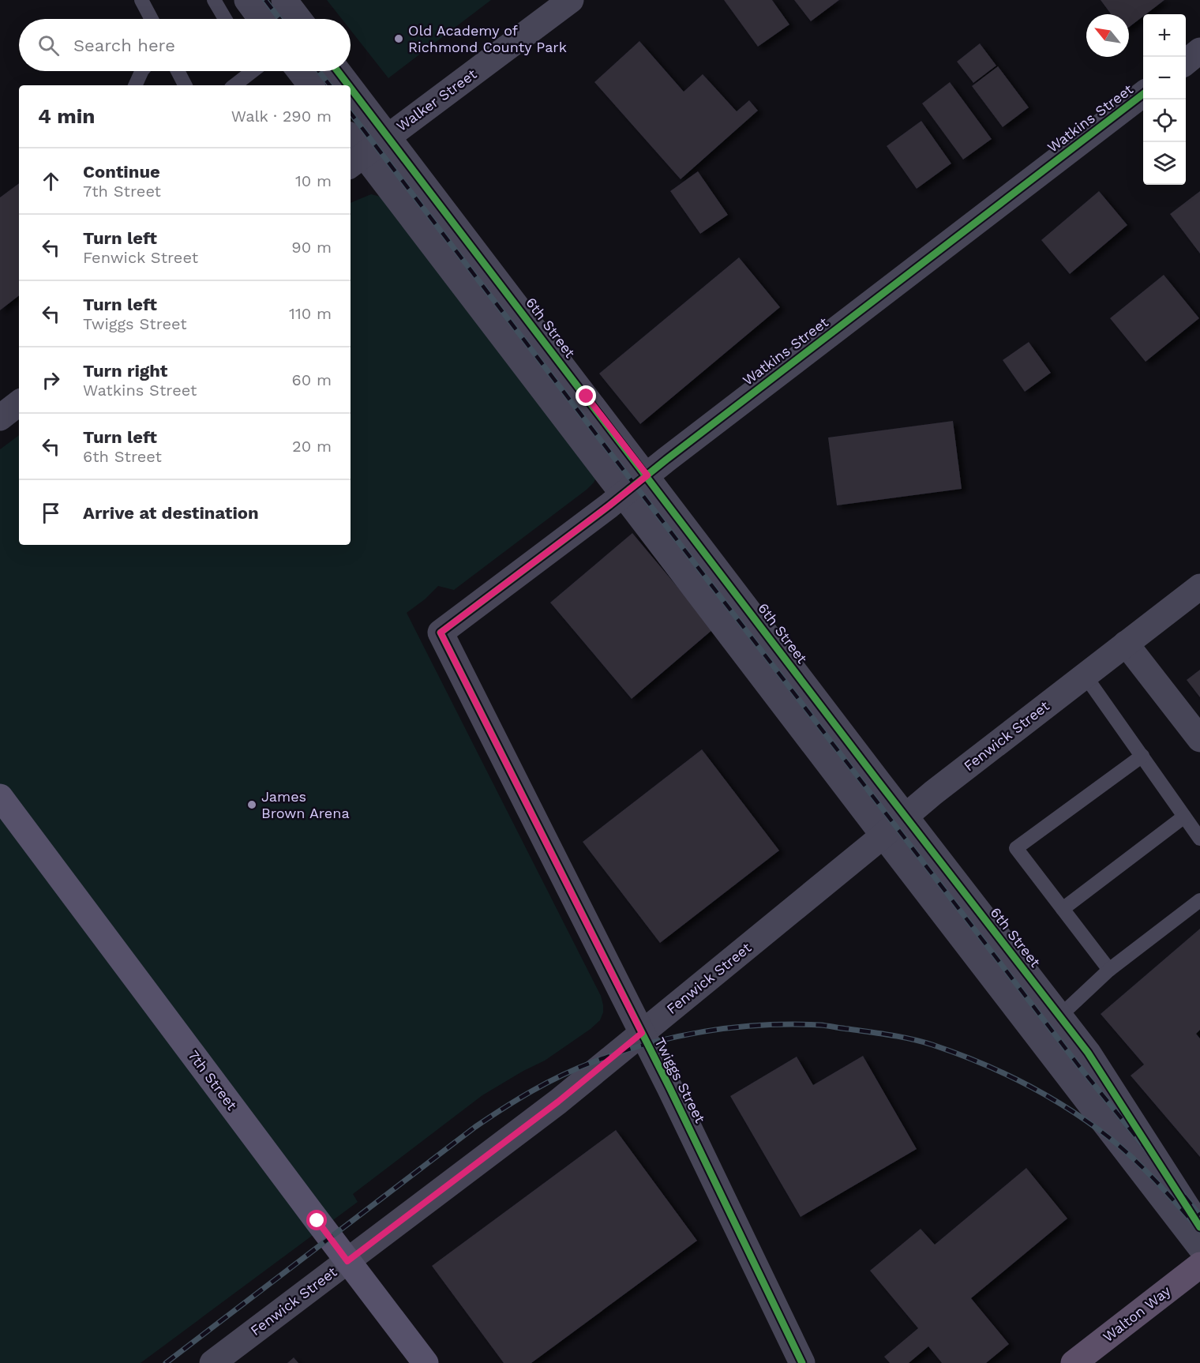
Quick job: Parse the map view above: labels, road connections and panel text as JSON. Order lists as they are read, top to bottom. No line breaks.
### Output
{"streets":{"main road":["7th Street","Walton Way"],"street":["Walker Street","Watkins Street","6th Street","Fenwick Street","Twiggs Street"]},"crossings":[["Walker Street","6th Street"],["Watkins Street","6th Street"],["Watkins Street","Twiggs Street"],["6th Street","Fenwick Street"],["Fenwick Street","7th Street"],["Fenwick Street","Twiggs Street"]],"places":["Old Academy of Richmond County Park","James Brown Arena"],"north":"top left","page":{"map_buttons":["+","−"],"search":"Search here","heading":["4 min","Walk · 290 m"],"list":[["Continue","7th Street","10 m"],["Turn left","Fenwick Street","90 m"],["Turn left","Twiggs Street","110 m"],["Turn right","Watkins Street","60 m"],["Turn left","6th Street","20 m"],"Arrive at destination"]}}
